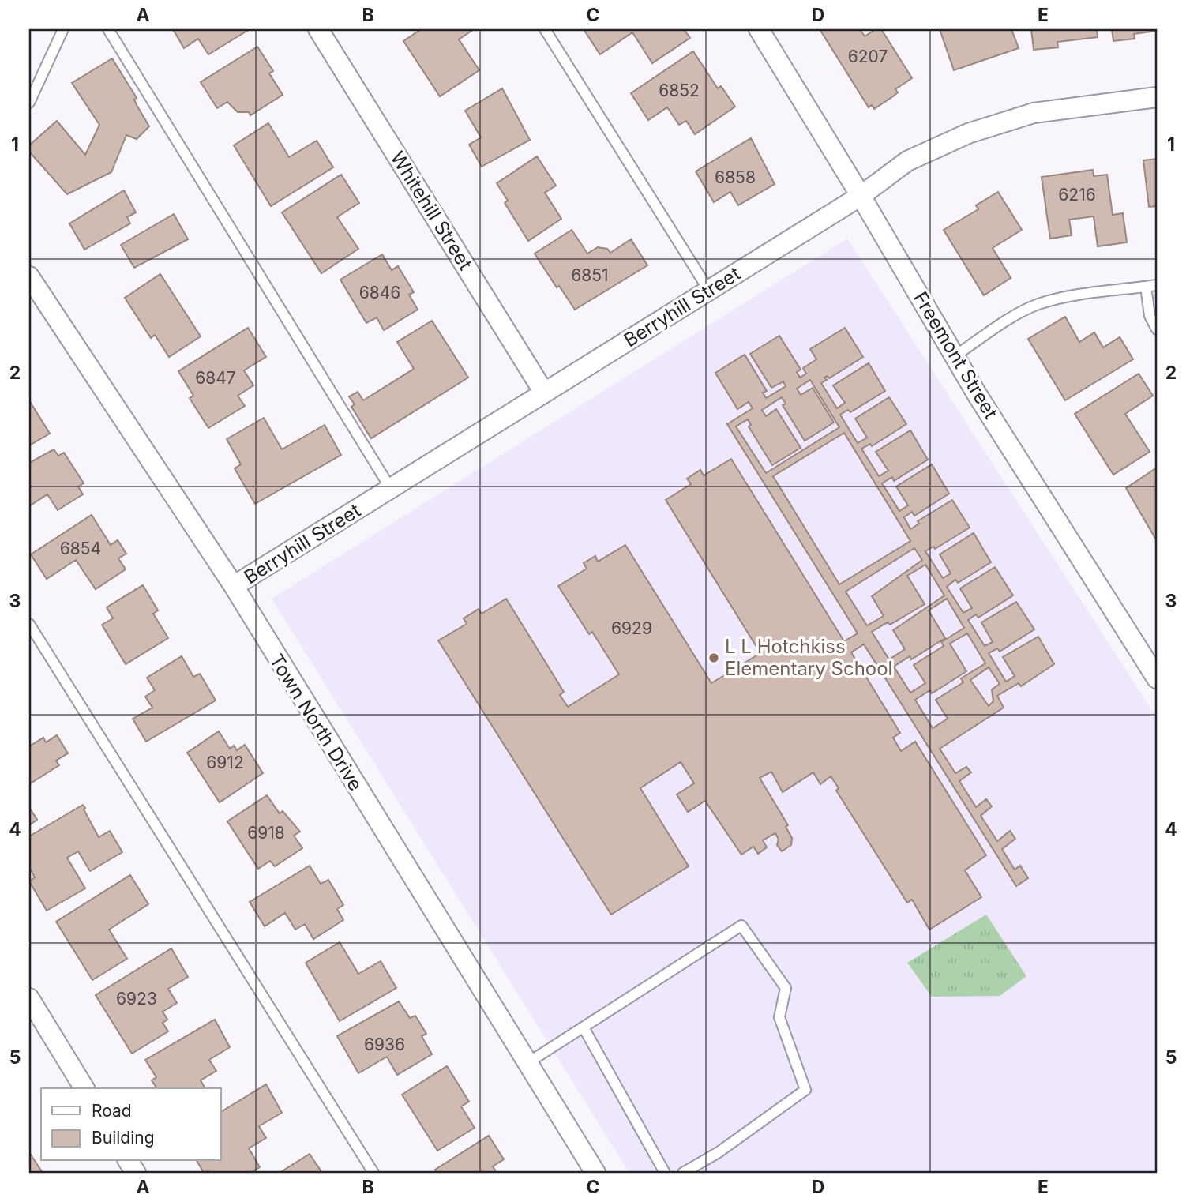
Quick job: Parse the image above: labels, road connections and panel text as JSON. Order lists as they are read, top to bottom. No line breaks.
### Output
{"streets":{"street":["Whitehill Street","Berryhill Street","Freemont Street","Town North Drive"]},"crossings":[["Whitehill Street","Berryhill Street"],["Berryhill Street","Freemont Street"],["Berryhill Street","Town North Drive"]],"places":["L L Hotchkiss Elementary School"],"house_numbers":["6207","6852","6858","6216","6851","6846","6847","6854","6929","6912","6918","6923","6936"],"legend":["Road","Building"],"grid":{"columns":["A","B","C","D","E"],"rows":["1","2","3","4","5"]}}
